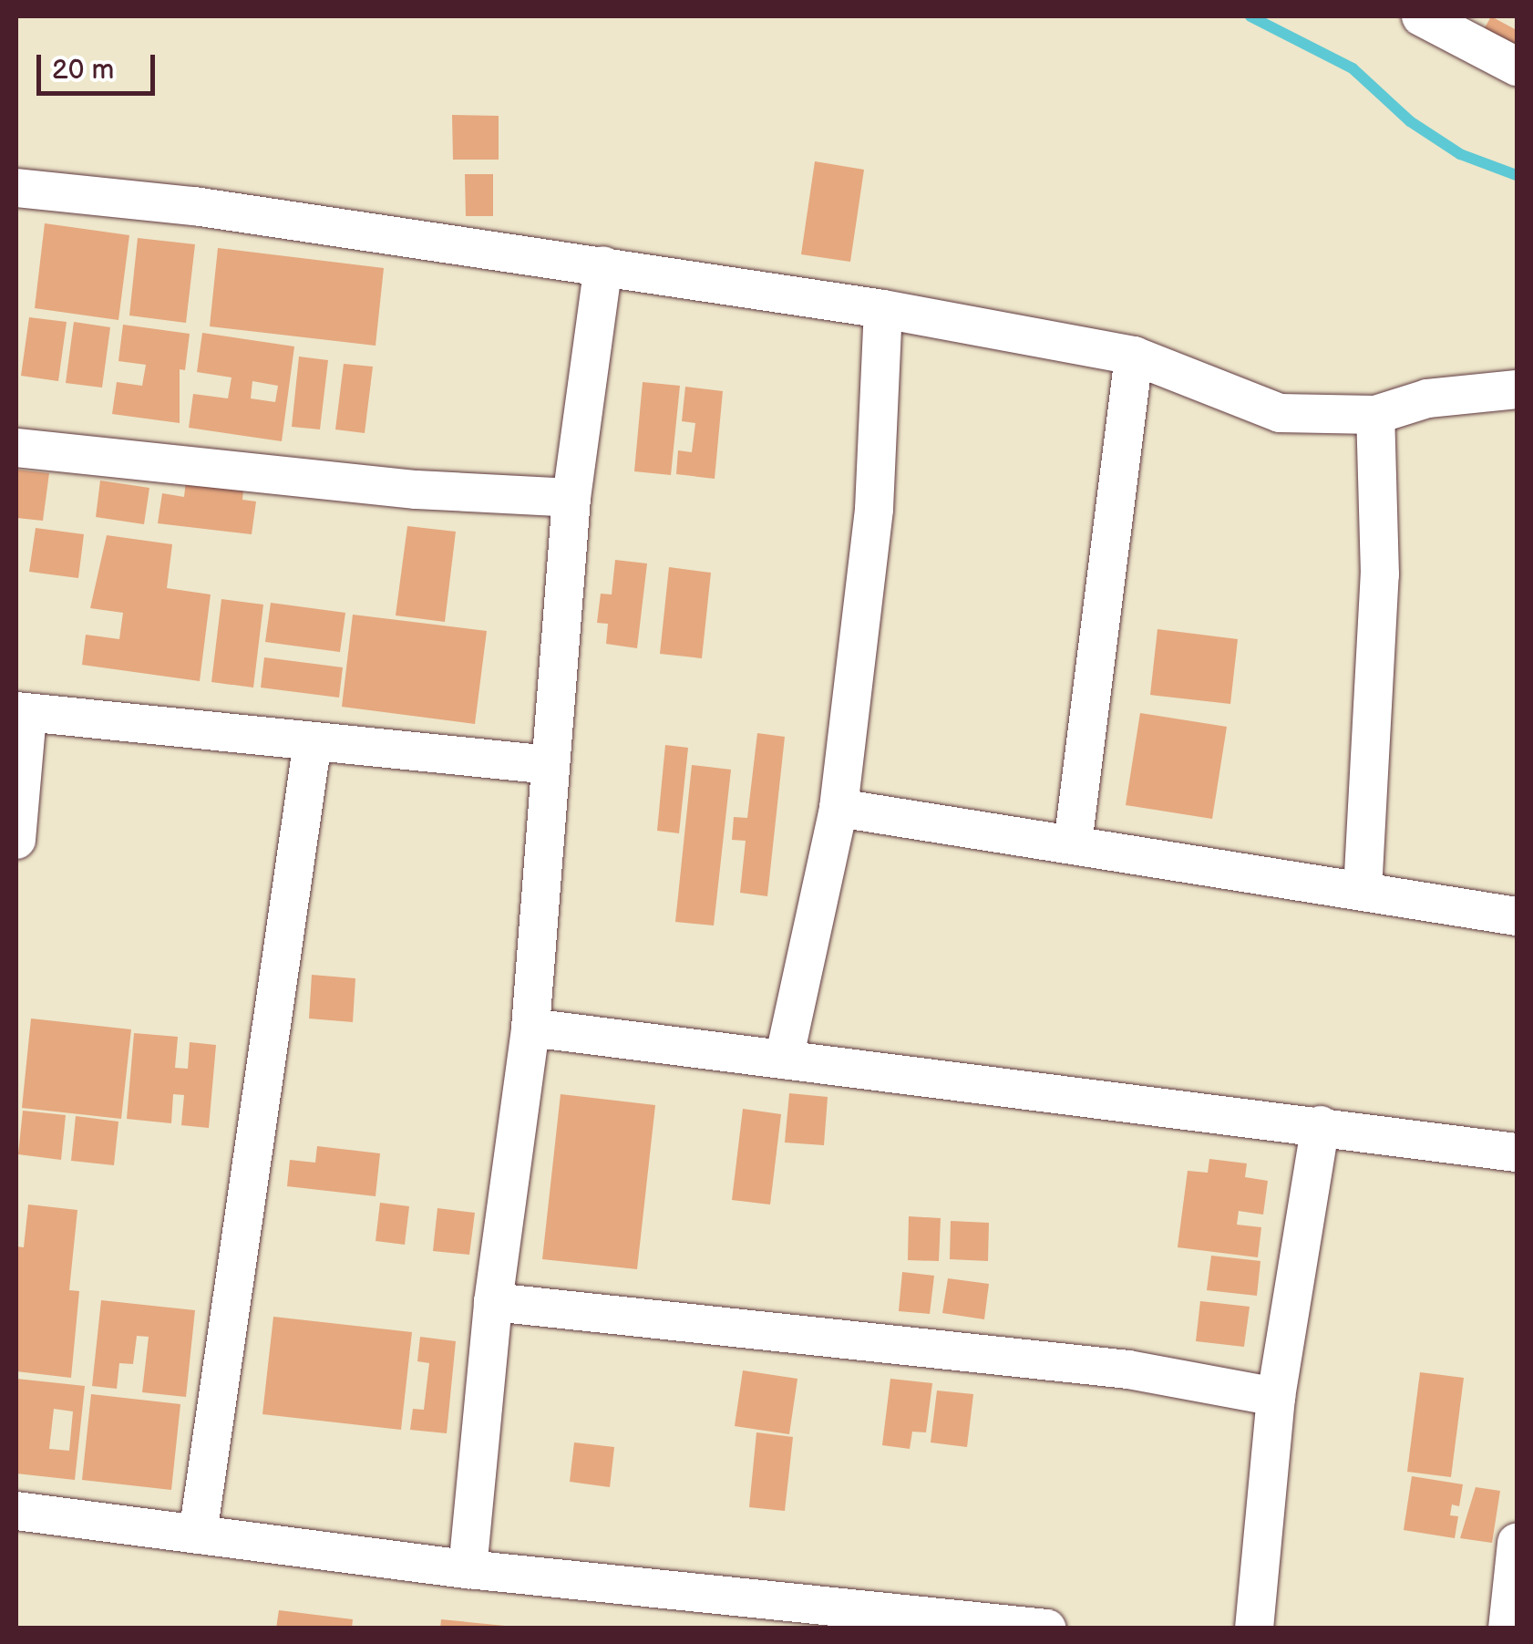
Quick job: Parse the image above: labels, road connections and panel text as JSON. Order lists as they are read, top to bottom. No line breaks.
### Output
{"scale_bar":"20 m"}
